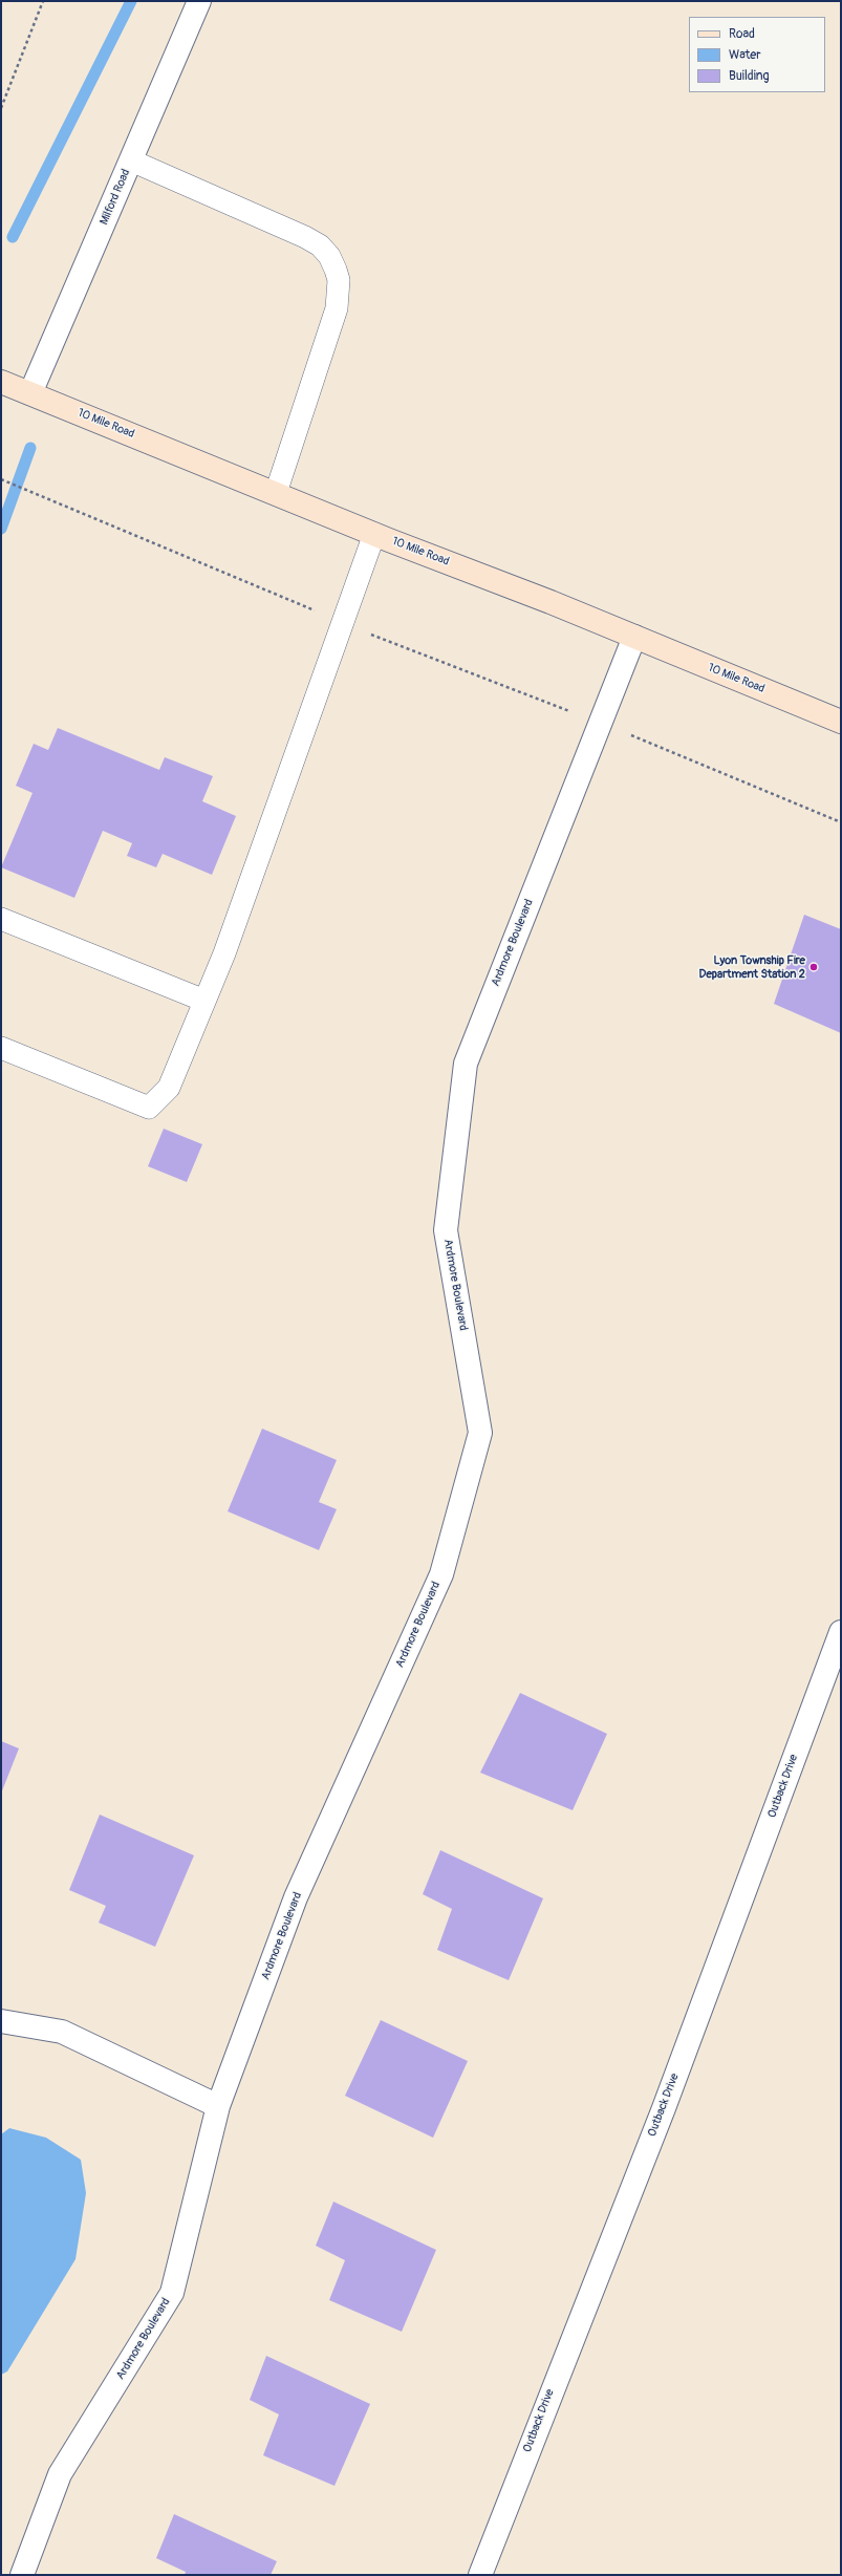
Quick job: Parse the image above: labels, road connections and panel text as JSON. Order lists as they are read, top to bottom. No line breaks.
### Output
{"streets":{"main road":["10 Mile Road"],"street":["Milford Road","Ardmore Boulevard","Outback Drive"]},"crossings":[["Milford Road","10 Mile Road"],["10 Mile Road","Ardmore Boulevard"]],"places":["Lyon Township Fire Department Station 2"],"legend":["Road","Water","Building"]}
